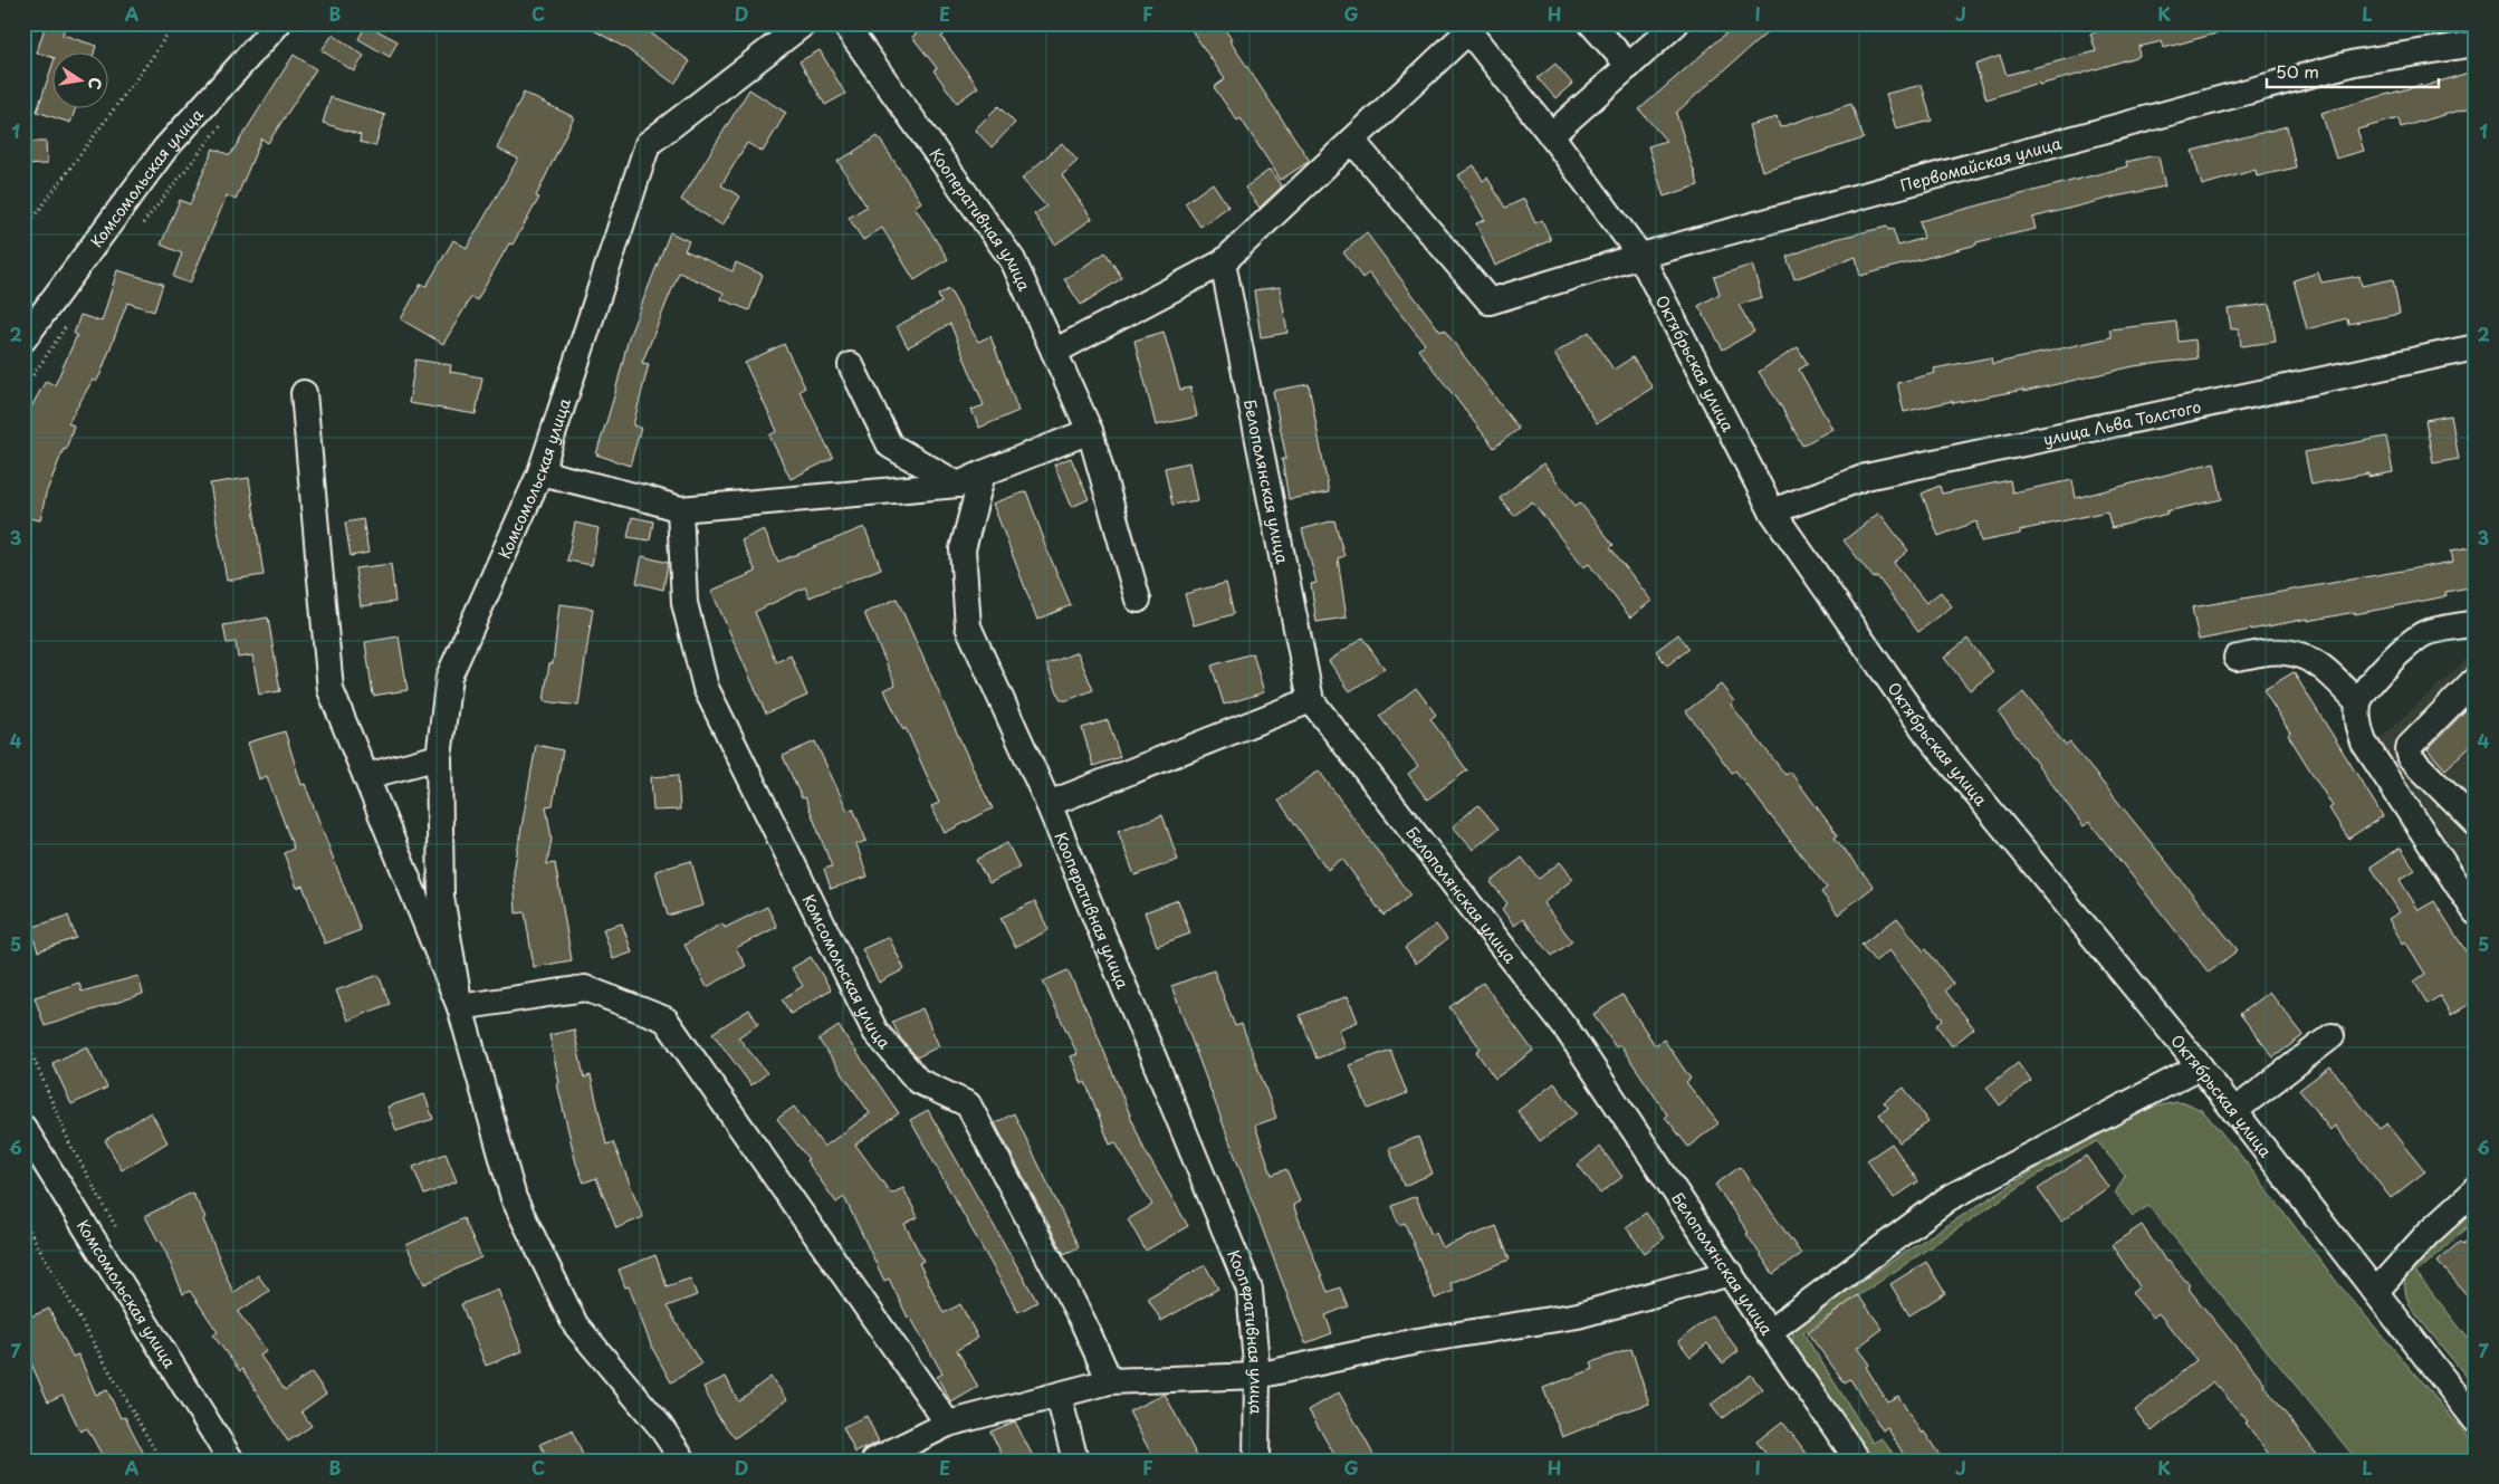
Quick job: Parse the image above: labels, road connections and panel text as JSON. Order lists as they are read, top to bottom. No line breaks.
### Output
{"streets":{"street":["Первомайская улица","Комсомольская улица","Кооперативная улица","Октябрьская улица","улица Льва Толстого","Белополянская улица"]},"crossings":[["Первомайская улица","Октябрьская улица"],["Октябрьская улица","улица Льва Толстого"]],"scale_bar":"50 m","north":"right","grid":{"columns":["A","B","C","D","E","F","G","H","I","J","K","L"],"rows":["1","2","3","4","5","6","7"]}}
